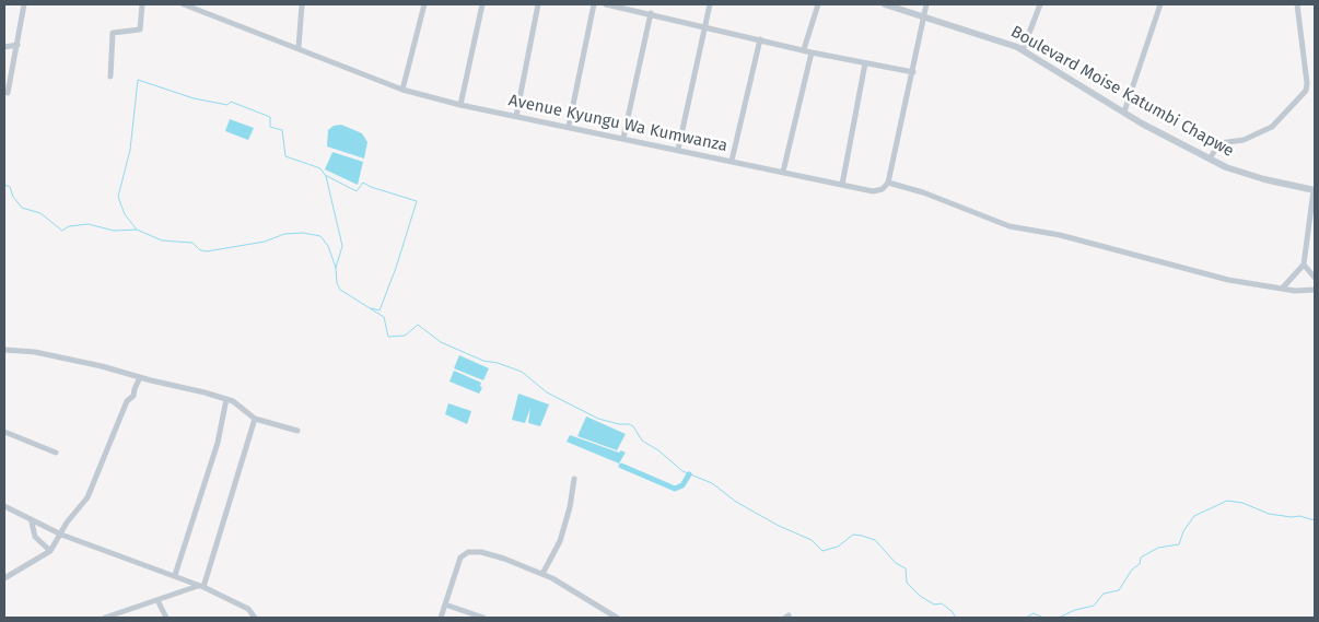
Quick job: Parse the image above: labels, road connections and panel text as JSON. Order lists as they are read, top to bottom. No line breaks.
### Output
{"streets":{"street":["Boulevard Moise Katumbi Chapwe","Avenue Kyungu Wa Kumwanza"]}}
